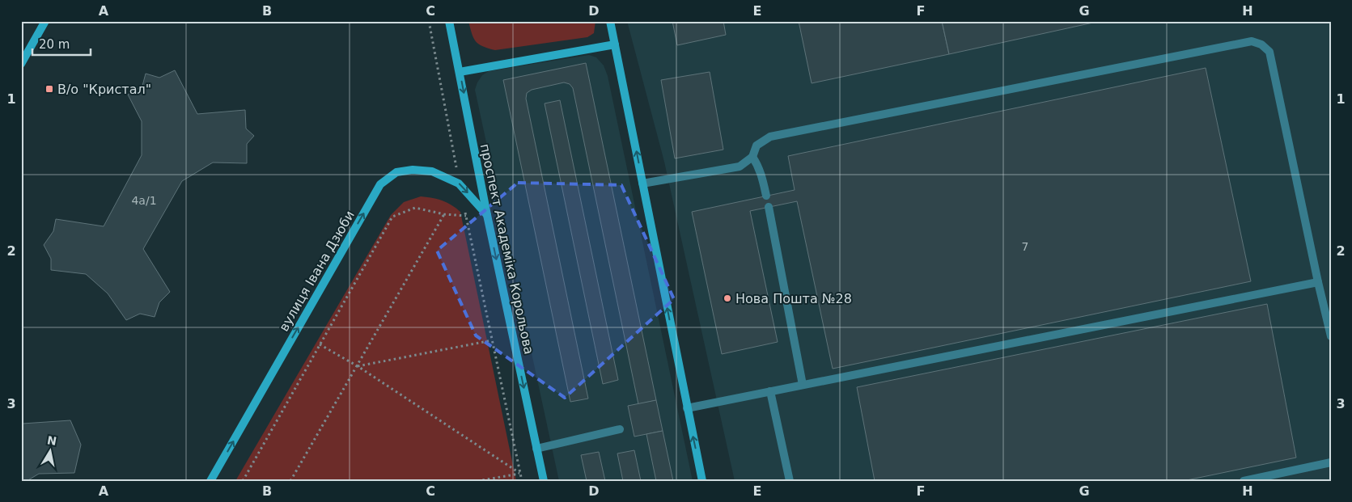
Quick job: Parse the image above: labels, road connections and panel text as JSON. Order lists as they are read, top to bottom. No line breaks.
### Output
{"streets":{"main road":["проспект Академіка Корольова","вулиця Івана Дзюби"]},"crossings":[["проспект Академіка Корольова","вулиця Івана Дзюби"]],"one_way":["проспект Академіка Корольова","вулиця Івана Дзюби"],"places":{"transit":["В/о \"Кристал\""],"other":["Нова Пошта №28"]},"house_numbers":["4а/1","7"],"scale_bar":"20 m","north":"top","grid":{"columns":["A","B","C","D","E","F","G","H"],"rows":["1","2","3"]}}
